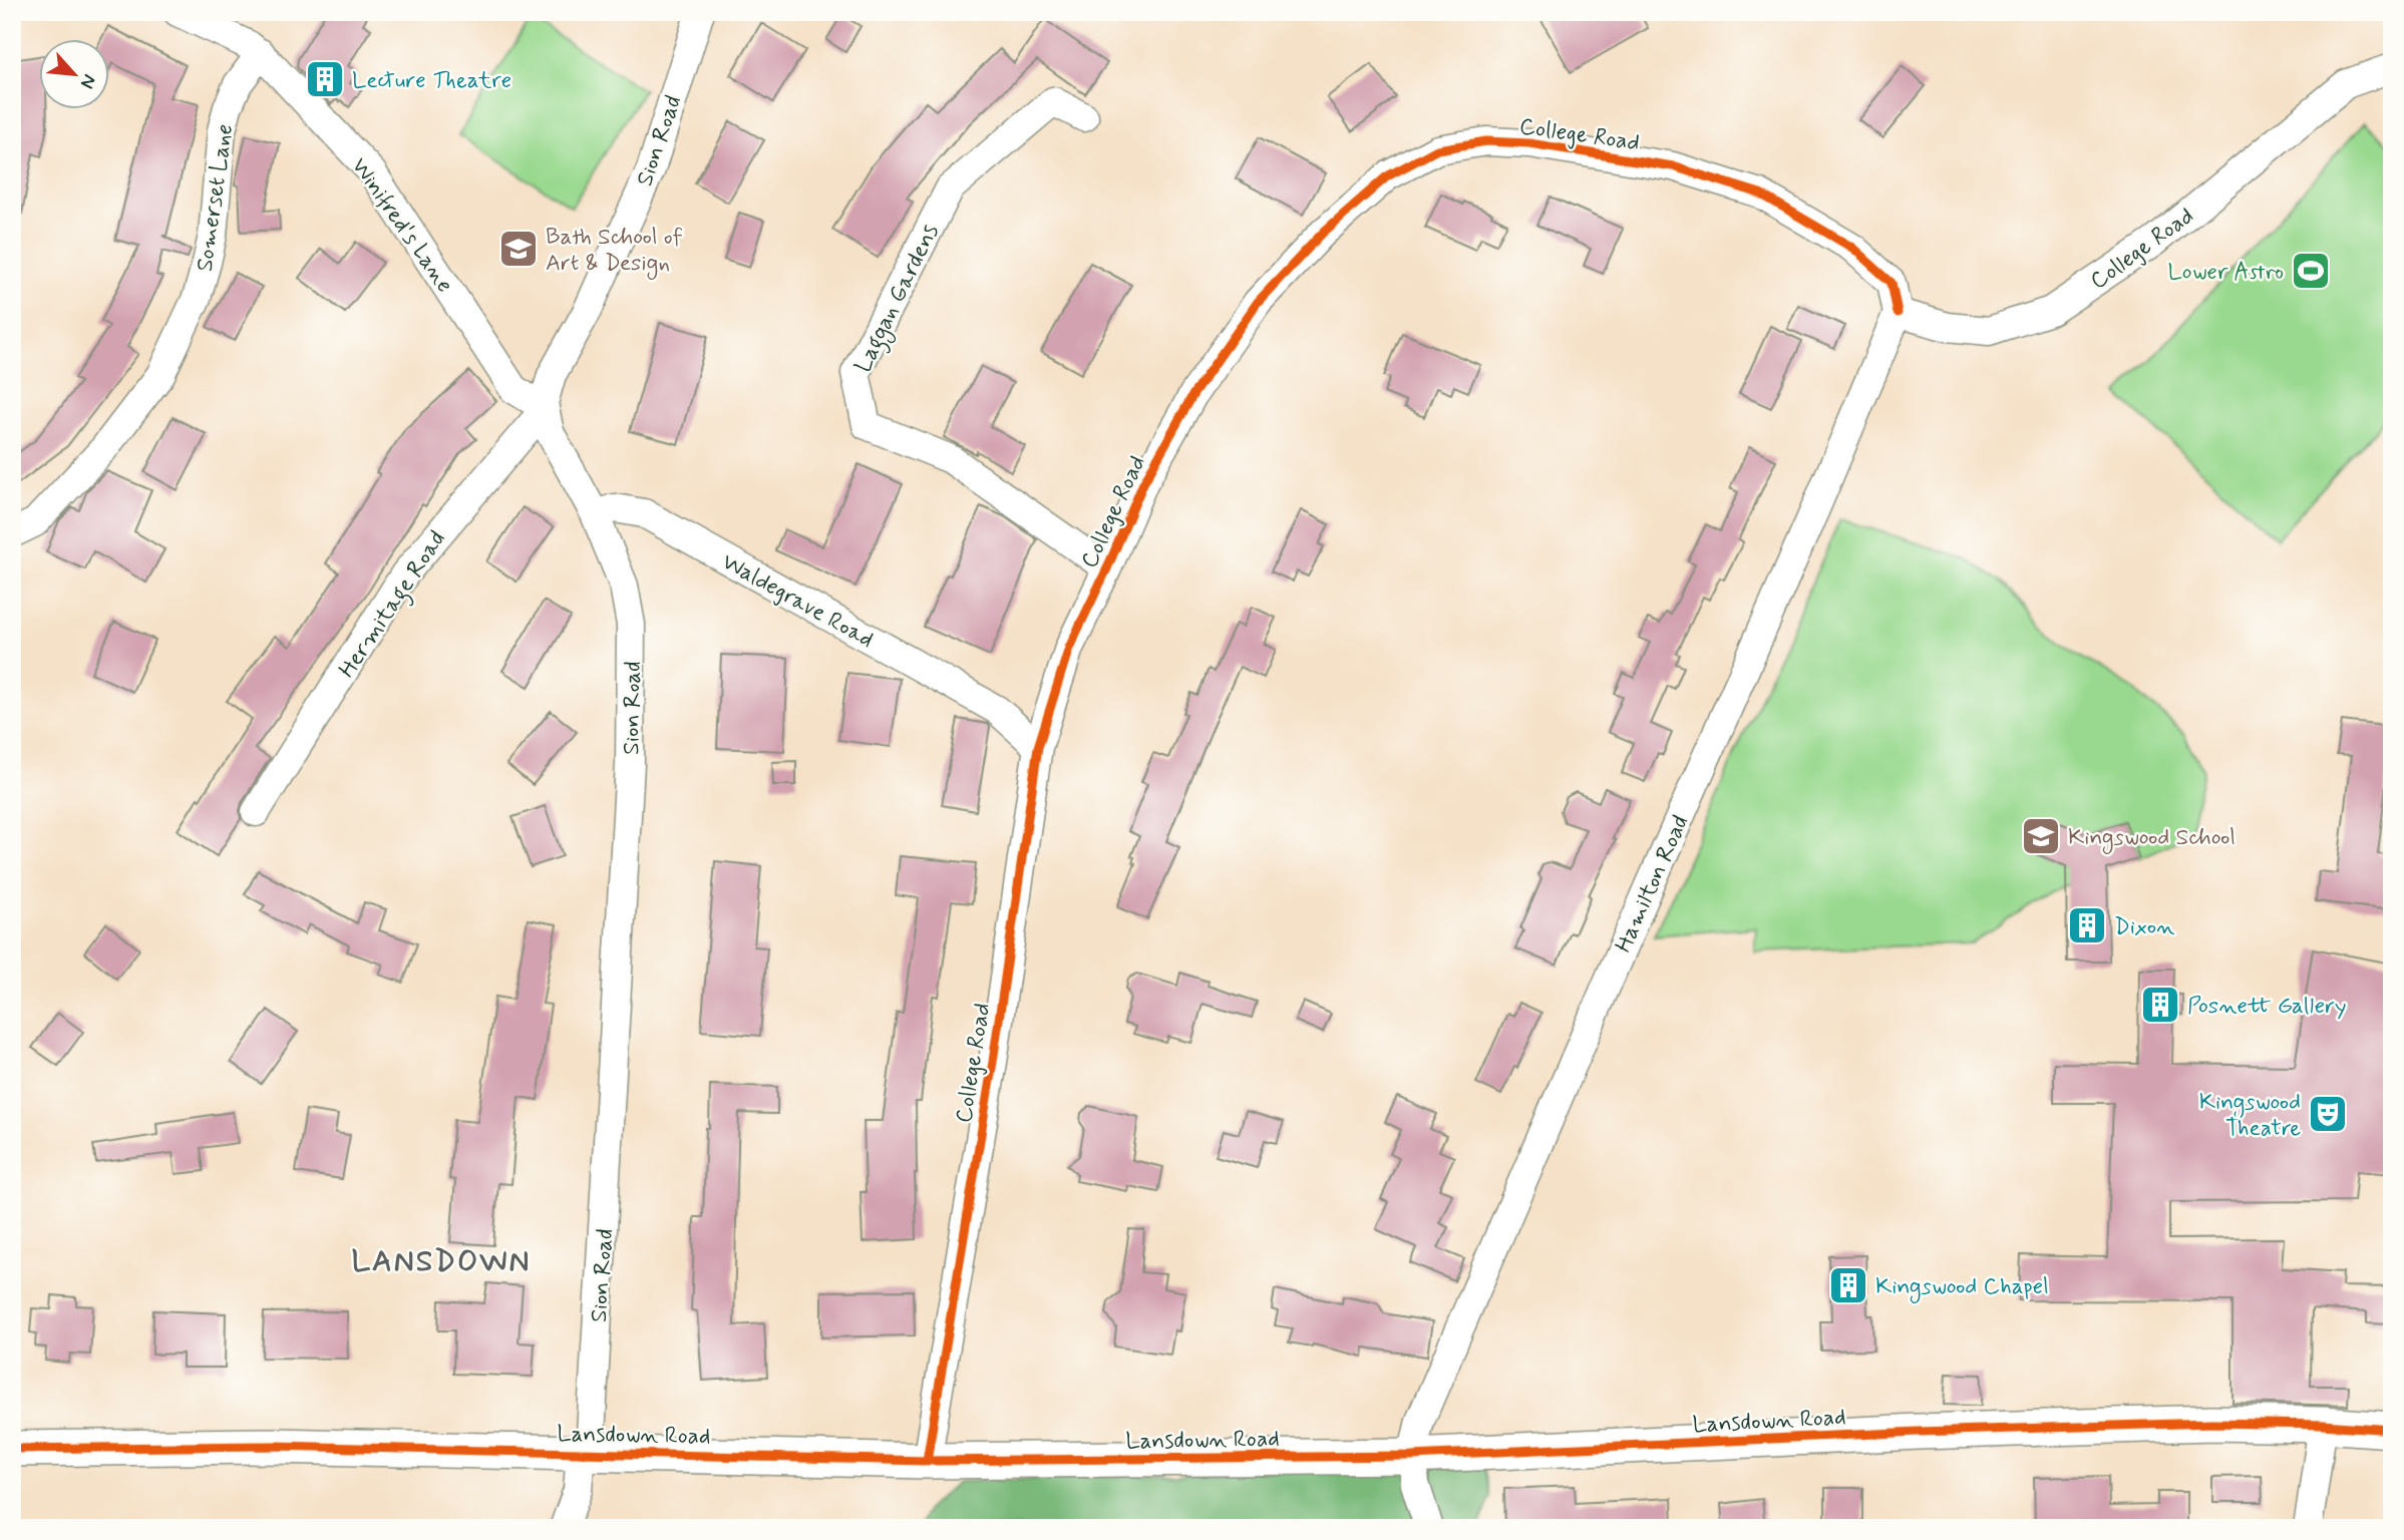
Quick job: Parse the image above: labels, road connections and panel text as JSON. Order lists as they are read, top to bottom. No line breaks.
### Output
{"streets":{"street":["College Road","Sion Road","Somerset Lane","Winifred's Lane","Laggan Gardens","Waldegrave Road","Hermitage Road","Hamilton Road","Lansdown Road"]},"crossings":[["College Road","Laggan Gardens"],["College Road","Waldegrave Road"],["College Road","Hamilton Road"],["College Road","Lansdown Road"],["Sion Road","Winifred's Lane"],["Sion Road","Waldegrave Road"],["Sion Road","Hermitage Road"],["Sion Road","Lansdown Road"],["Somerset Lane","Winifred's Lane"],["Winifred's Lane","Hermitage Road"],["Hamilton Road","Lansdown Road"]],"districts":["LANSDOWN"],"places":{"building":["Lecture Theatre","Dixon","Posnett Gallery","Kingswood Chapel"],"school or university":["Bath School of Art & Design","Kingswood School"],"sports":["Lower Astro"],"theatre":["Kingswood Theatre"]},"north":"bottom right"}
